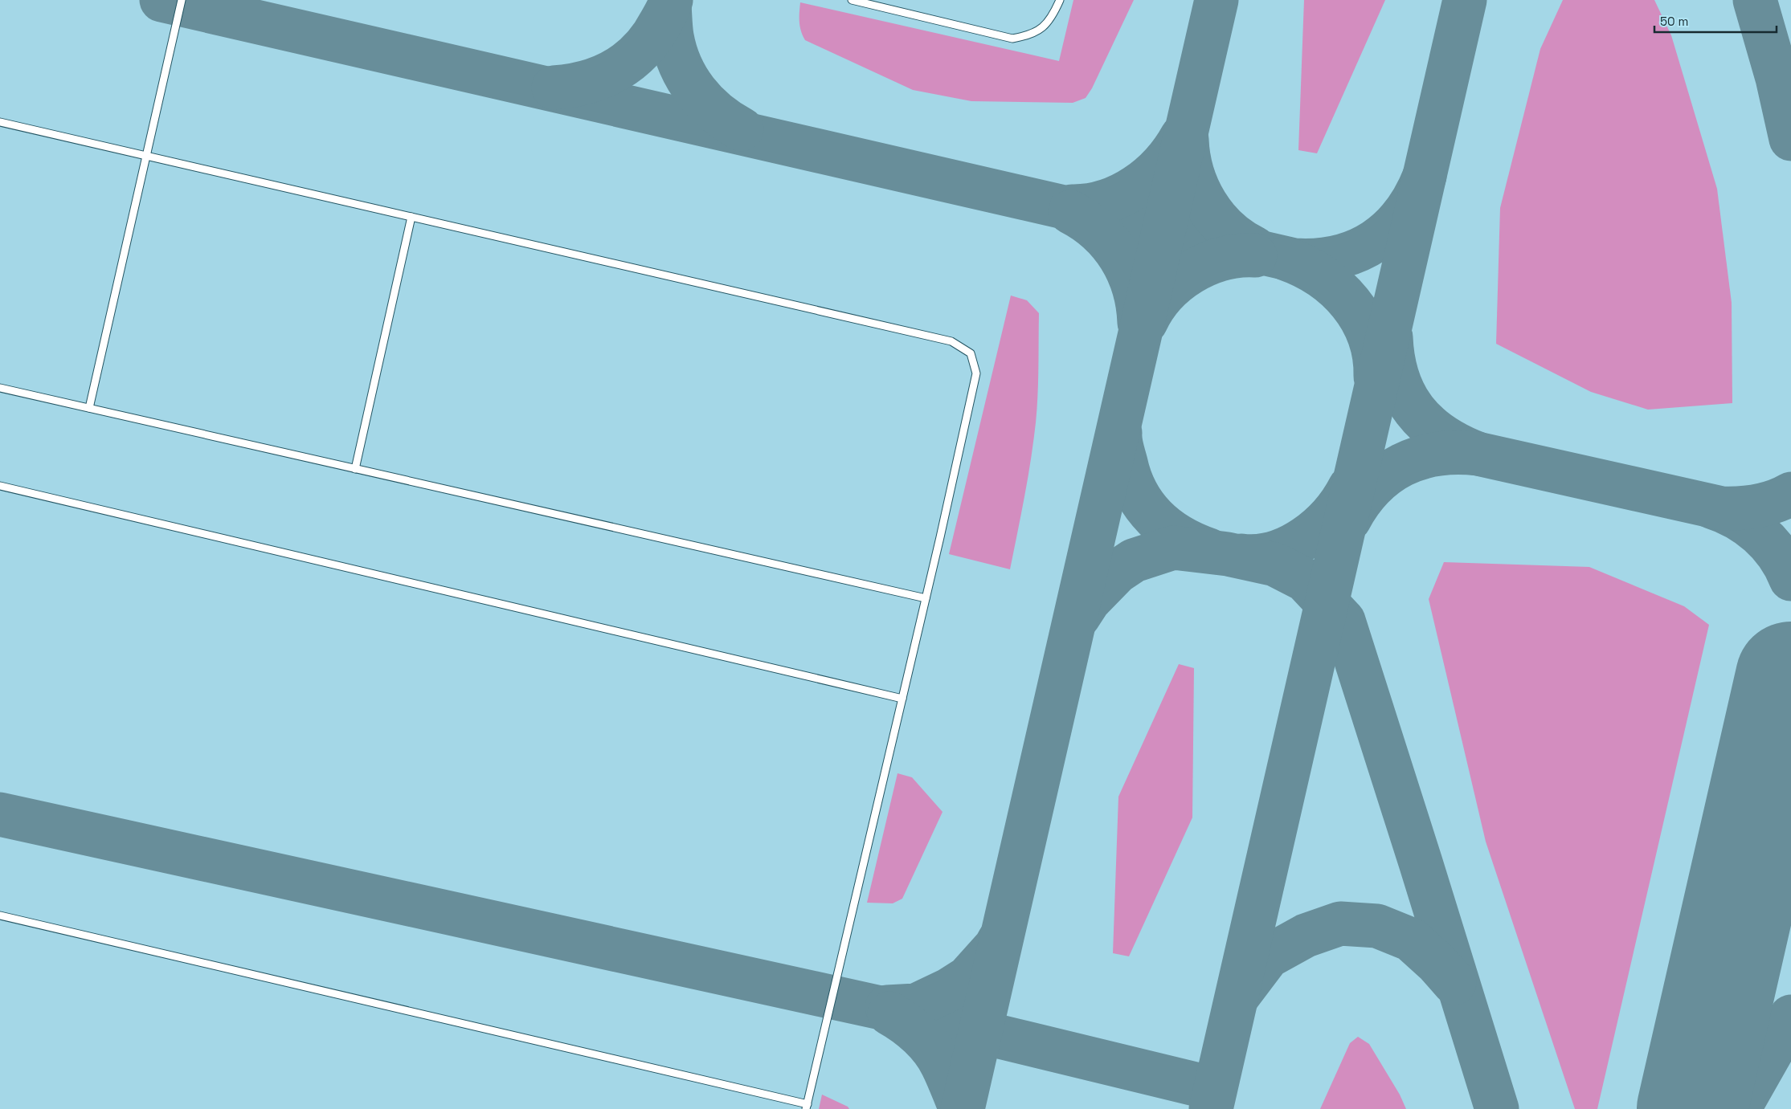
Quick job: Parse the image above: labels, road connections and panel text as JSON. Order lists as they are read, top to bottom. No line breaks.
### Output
{"scale_bar":"50 m"}
